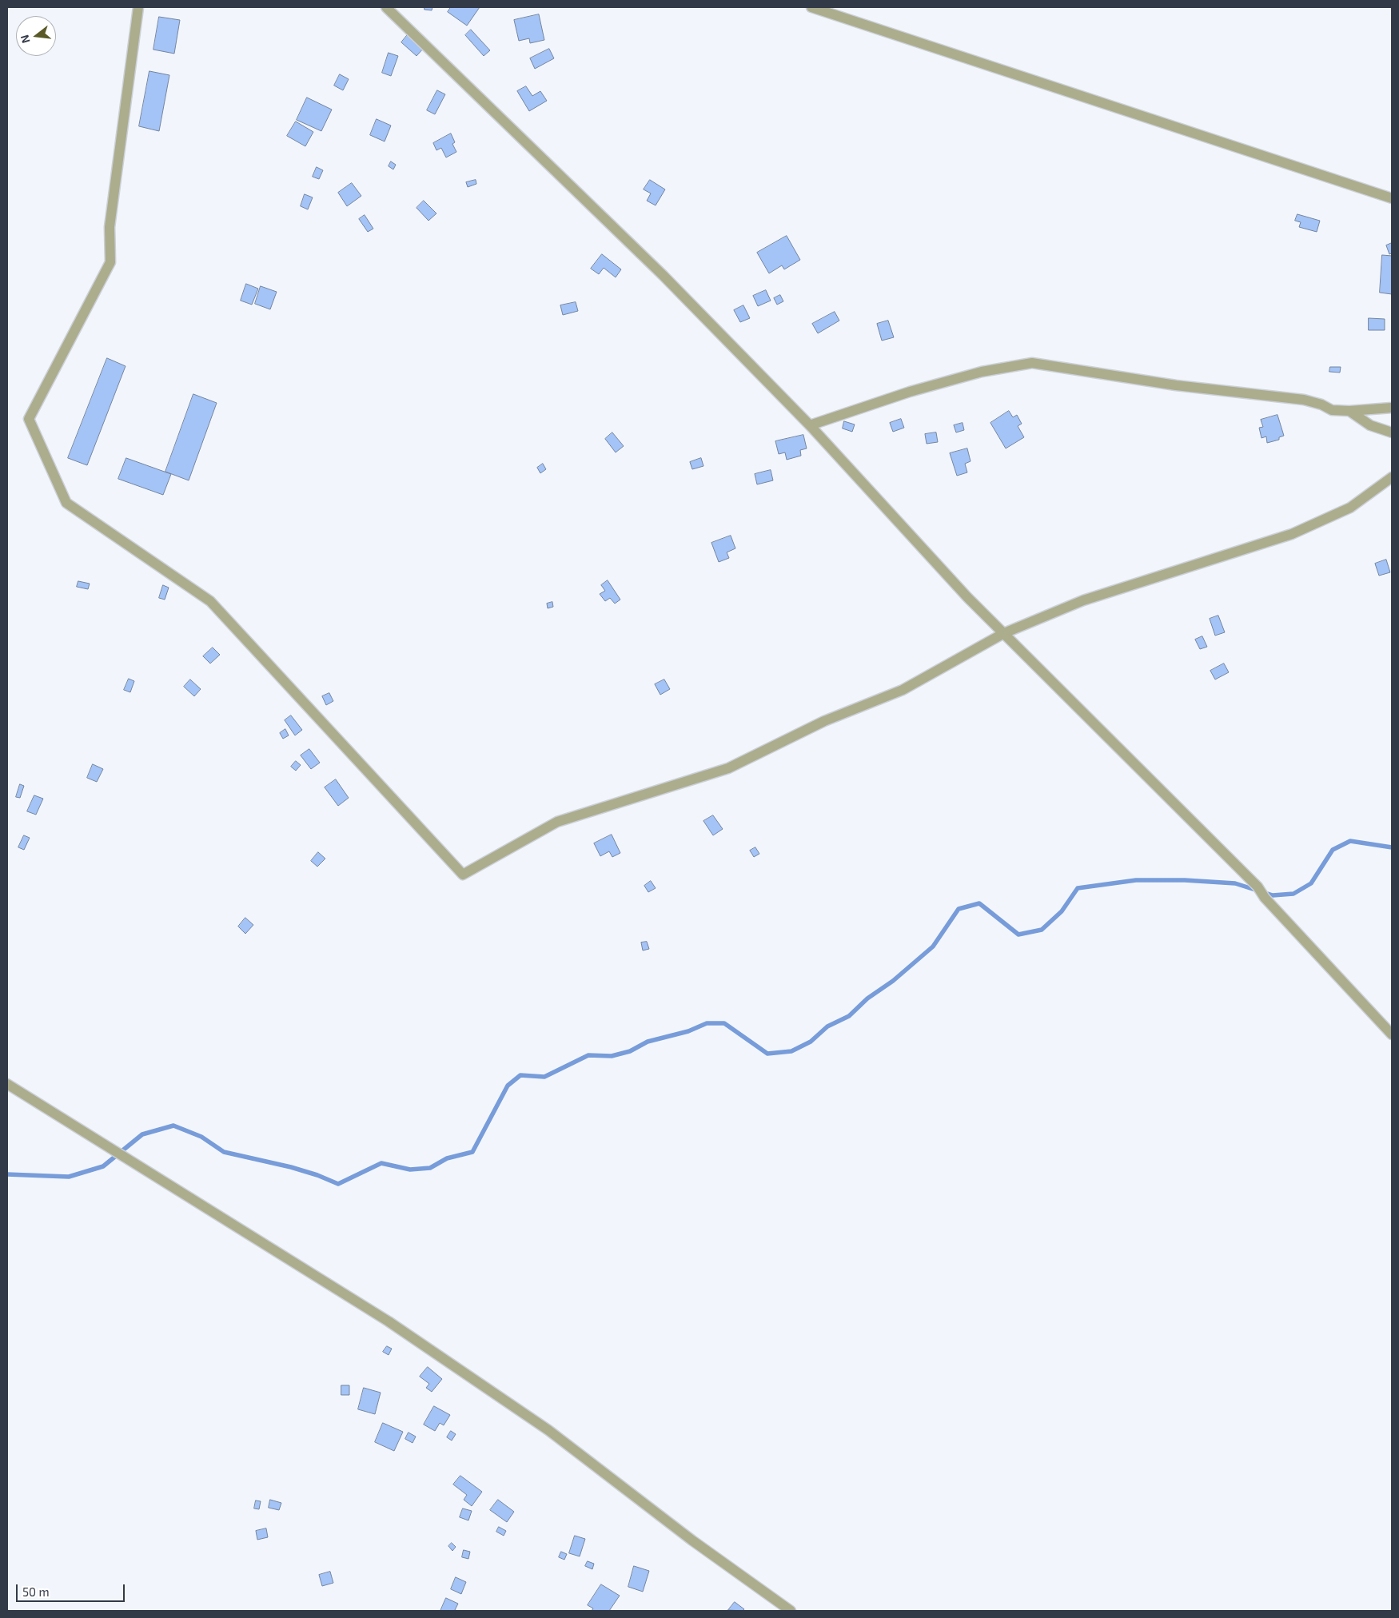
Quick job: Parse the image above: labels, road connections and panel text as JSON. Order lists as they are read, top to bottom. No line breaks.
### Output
{"scale_bar":"50 m","north":"left"}
